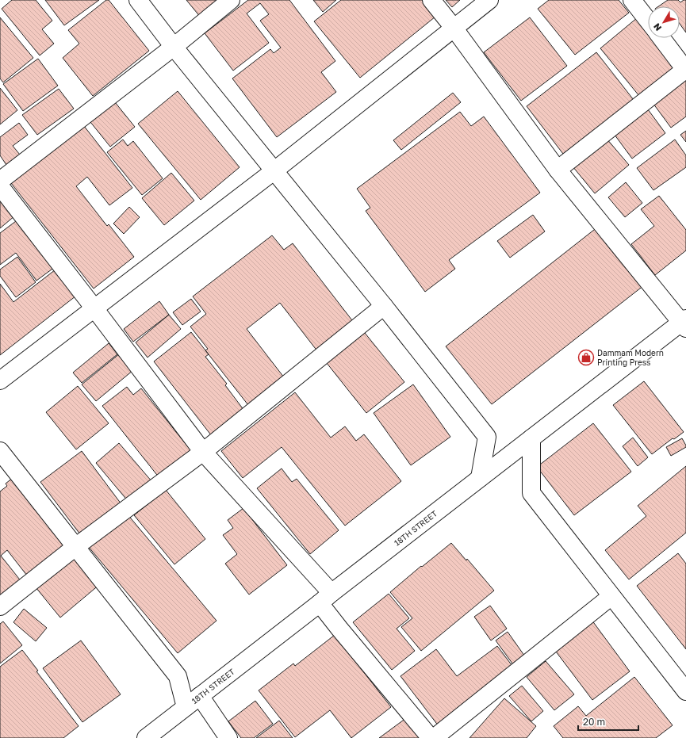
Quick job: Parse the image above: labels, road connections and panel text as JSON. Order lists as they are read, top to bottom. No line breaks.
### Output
{"streets":{"street":["18TH STREET"]},"places":{"shop":["Dammam Modern Printing Press"]},"scale_bar":"20 m","north":"bottom left"}
